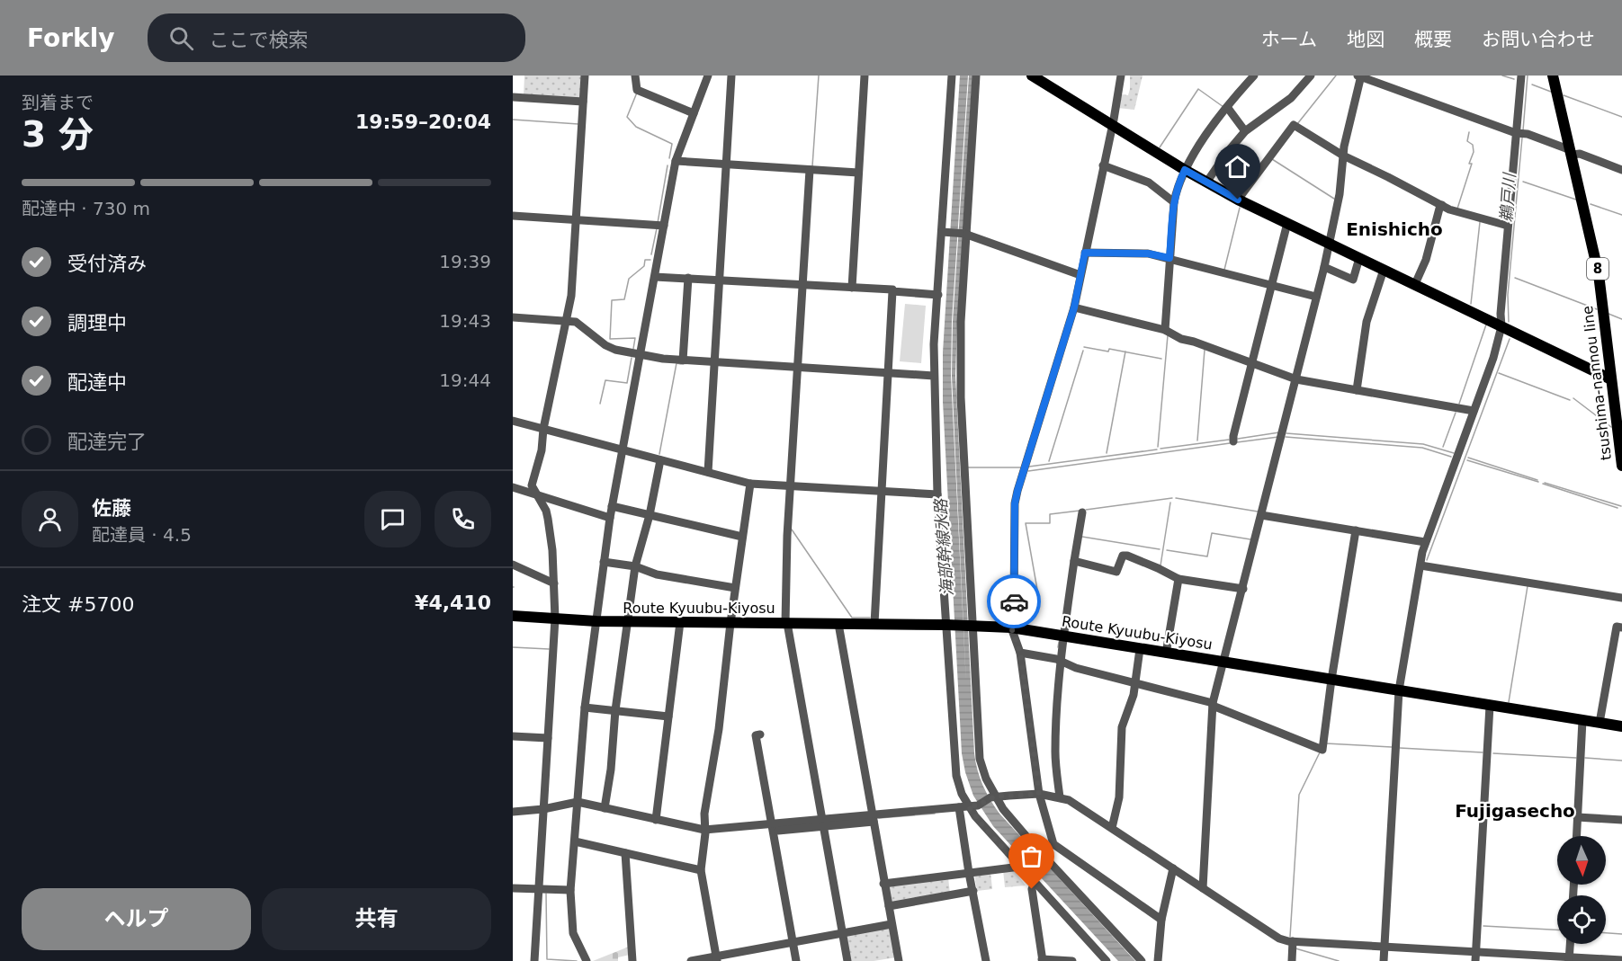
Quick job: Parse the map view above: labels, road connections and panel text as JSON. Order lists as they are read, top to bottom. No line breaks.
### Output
{"streets":{"main road":["8","tsushima-nannou line","Route Kyuubu-Kiyosu"]},"districts":["Enishicho","Fujigasecho"],"water":["鵜戸川","海部幹線水路"],"north":"bottom","page":{"header":"Forkly","search":"ここで検索","nav":["ホーム","地図","概要","お問い合わせ"],"heading":["3 分","到着まで","19:59–20:04"],"panel":["佐藤","配達員 · 4.5","注文 #5700","¥4,410"],"bar":"配達中 · 730 m","list":[["受付済み","19:39"],["調理中","19:43"],["配達中","19:44"],"配達完了"],"buttons":["ヘルプ","共有"]}}
